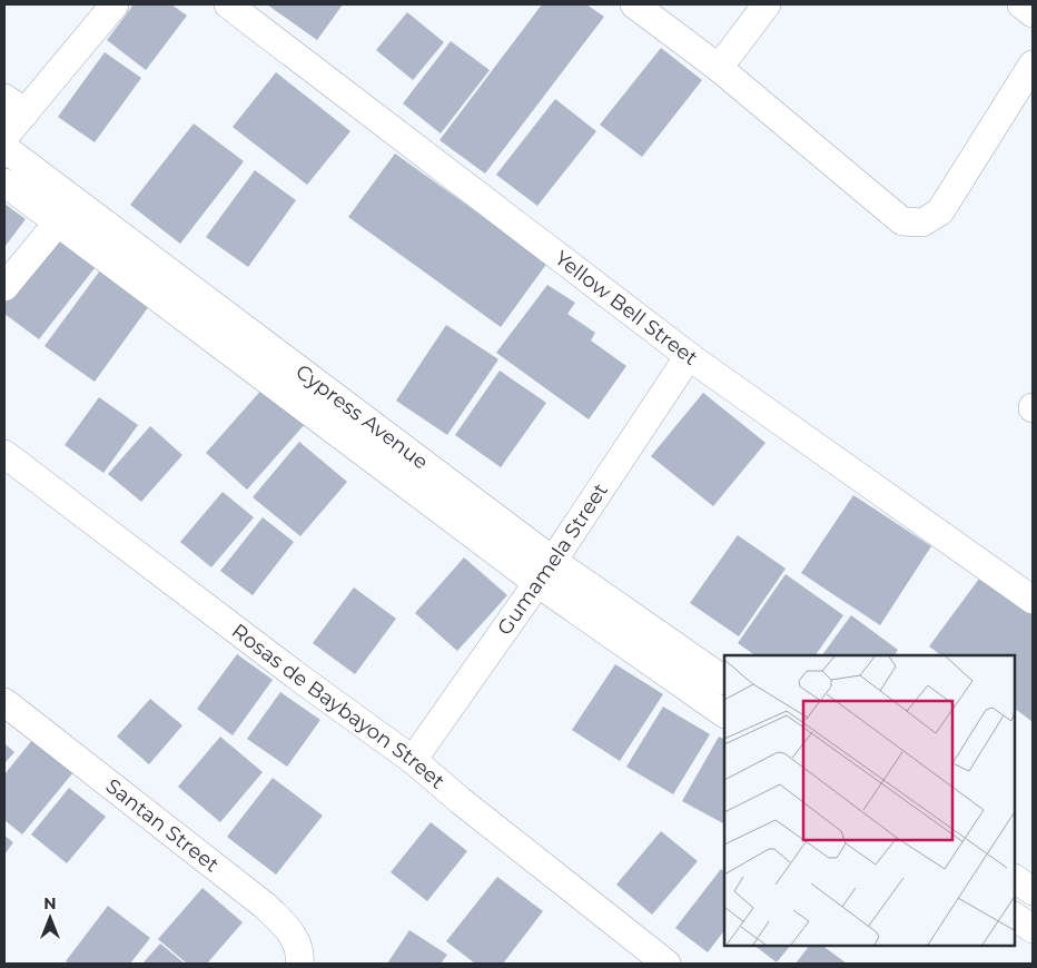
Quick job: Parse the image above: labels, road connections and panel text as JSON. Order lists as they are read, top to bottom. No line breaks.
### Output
{"streets":{"street":["Yellow Bell Street","Cypress Avenue","Gumamela Street","Rosas de Baybayon Street","Santan Street"]},"crossings":[["Yellow Bell Street","Gumamela Street"],["Cypress Avenue","Gumamela Street"],["Gumamela Street","Rosas de Baybayon Street"]],"north":"top"}
